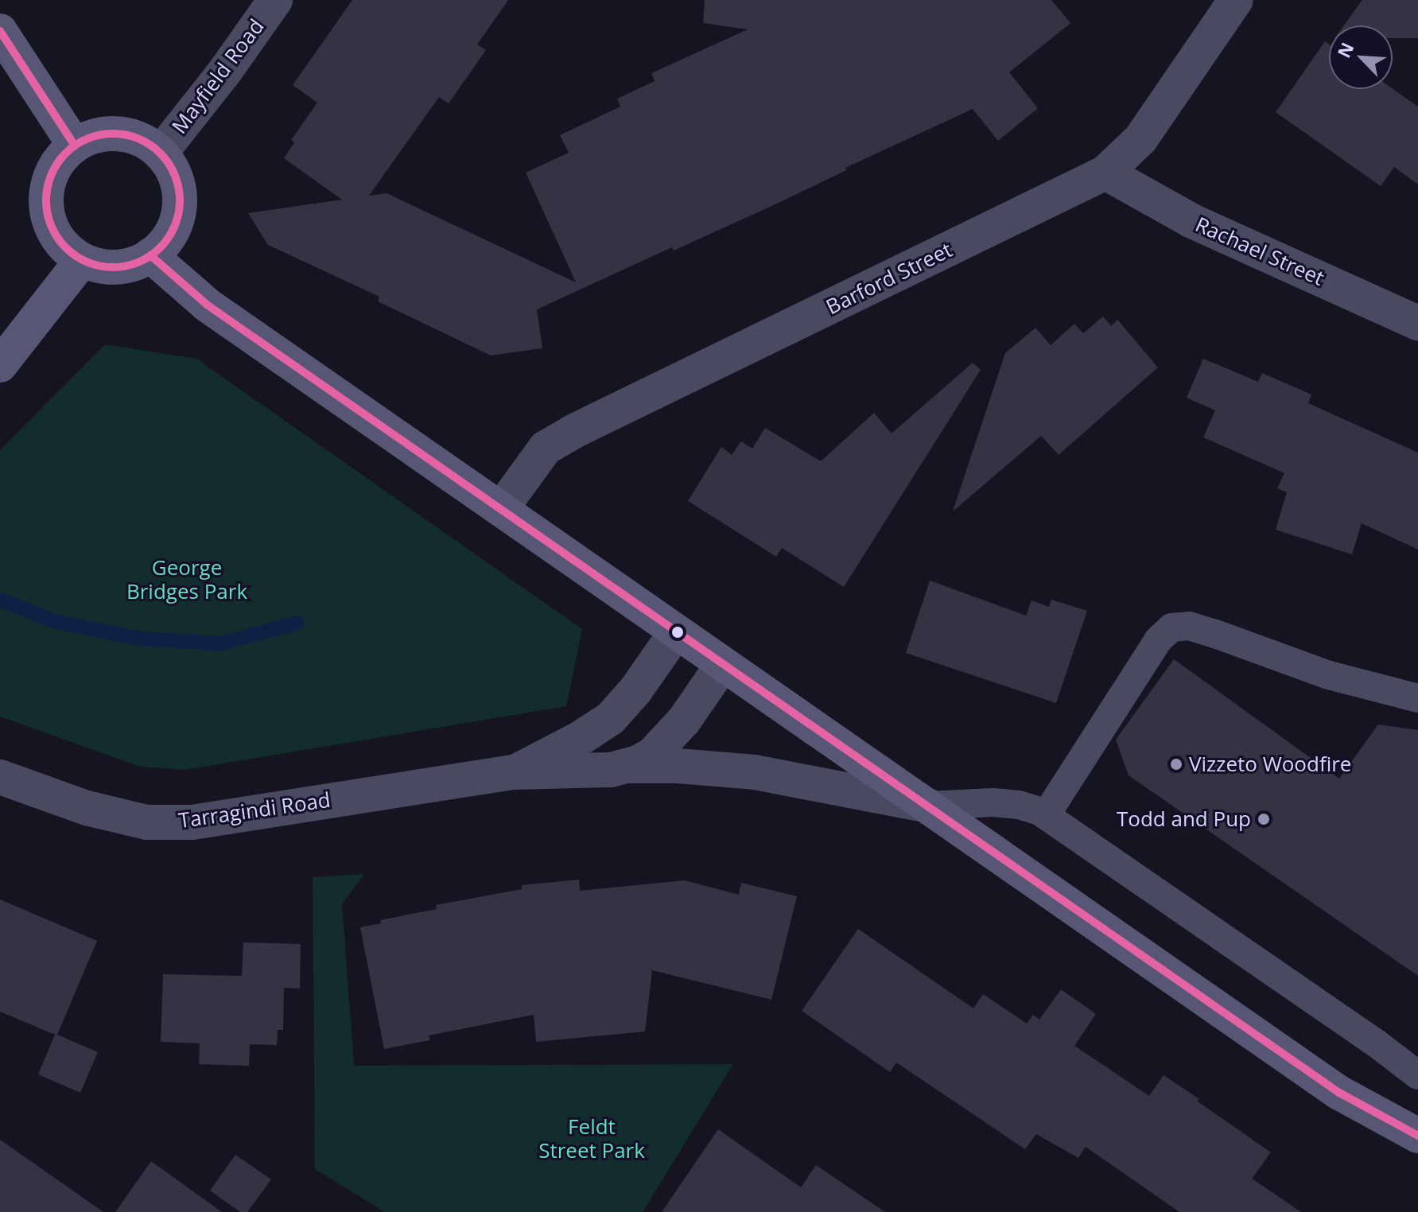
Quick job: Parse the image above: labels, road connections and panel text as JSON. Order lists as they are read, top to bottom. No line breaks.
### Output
{"streets":{"street":["Mayfield Road","Rachael Street","Barford Street","Tarragindi Road"]},"crossings":[["Rachael Street","Barford Street"]],"parks":["George Bridges Park","Feldt Street Park"],"places":["Vizzeto Woodfire","Todd and Pup"],"north":"top left"}
